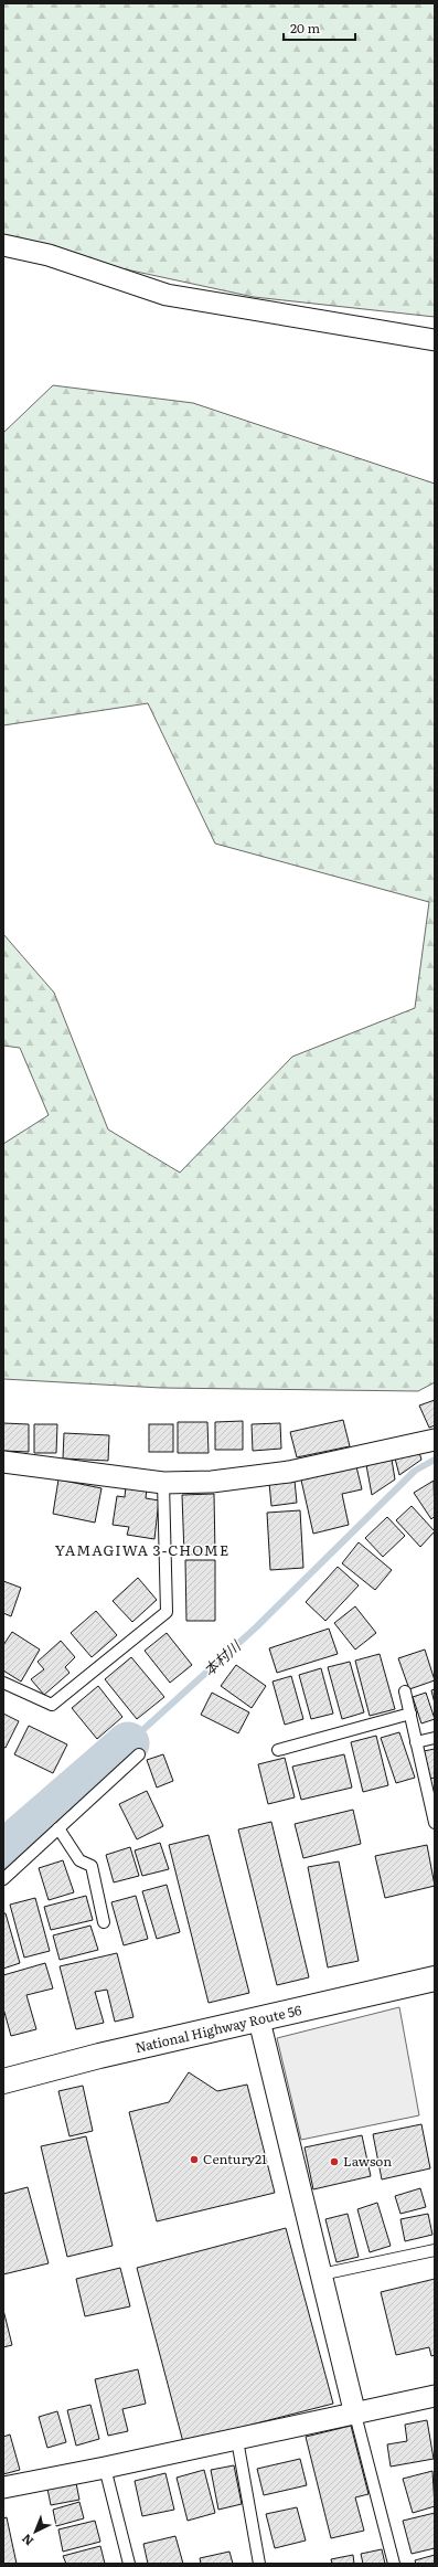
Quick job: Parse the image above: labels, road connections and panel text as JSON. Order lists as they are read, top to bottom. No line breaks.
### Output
{"streets":{"highway":["National Highway Route 56"]},"districts":["YAMAGIWA 3-CHOME"],"water":["本村川"],"places":["Century21","Lawson"],"scale_bar":"20 m","north":"bottom left"}
